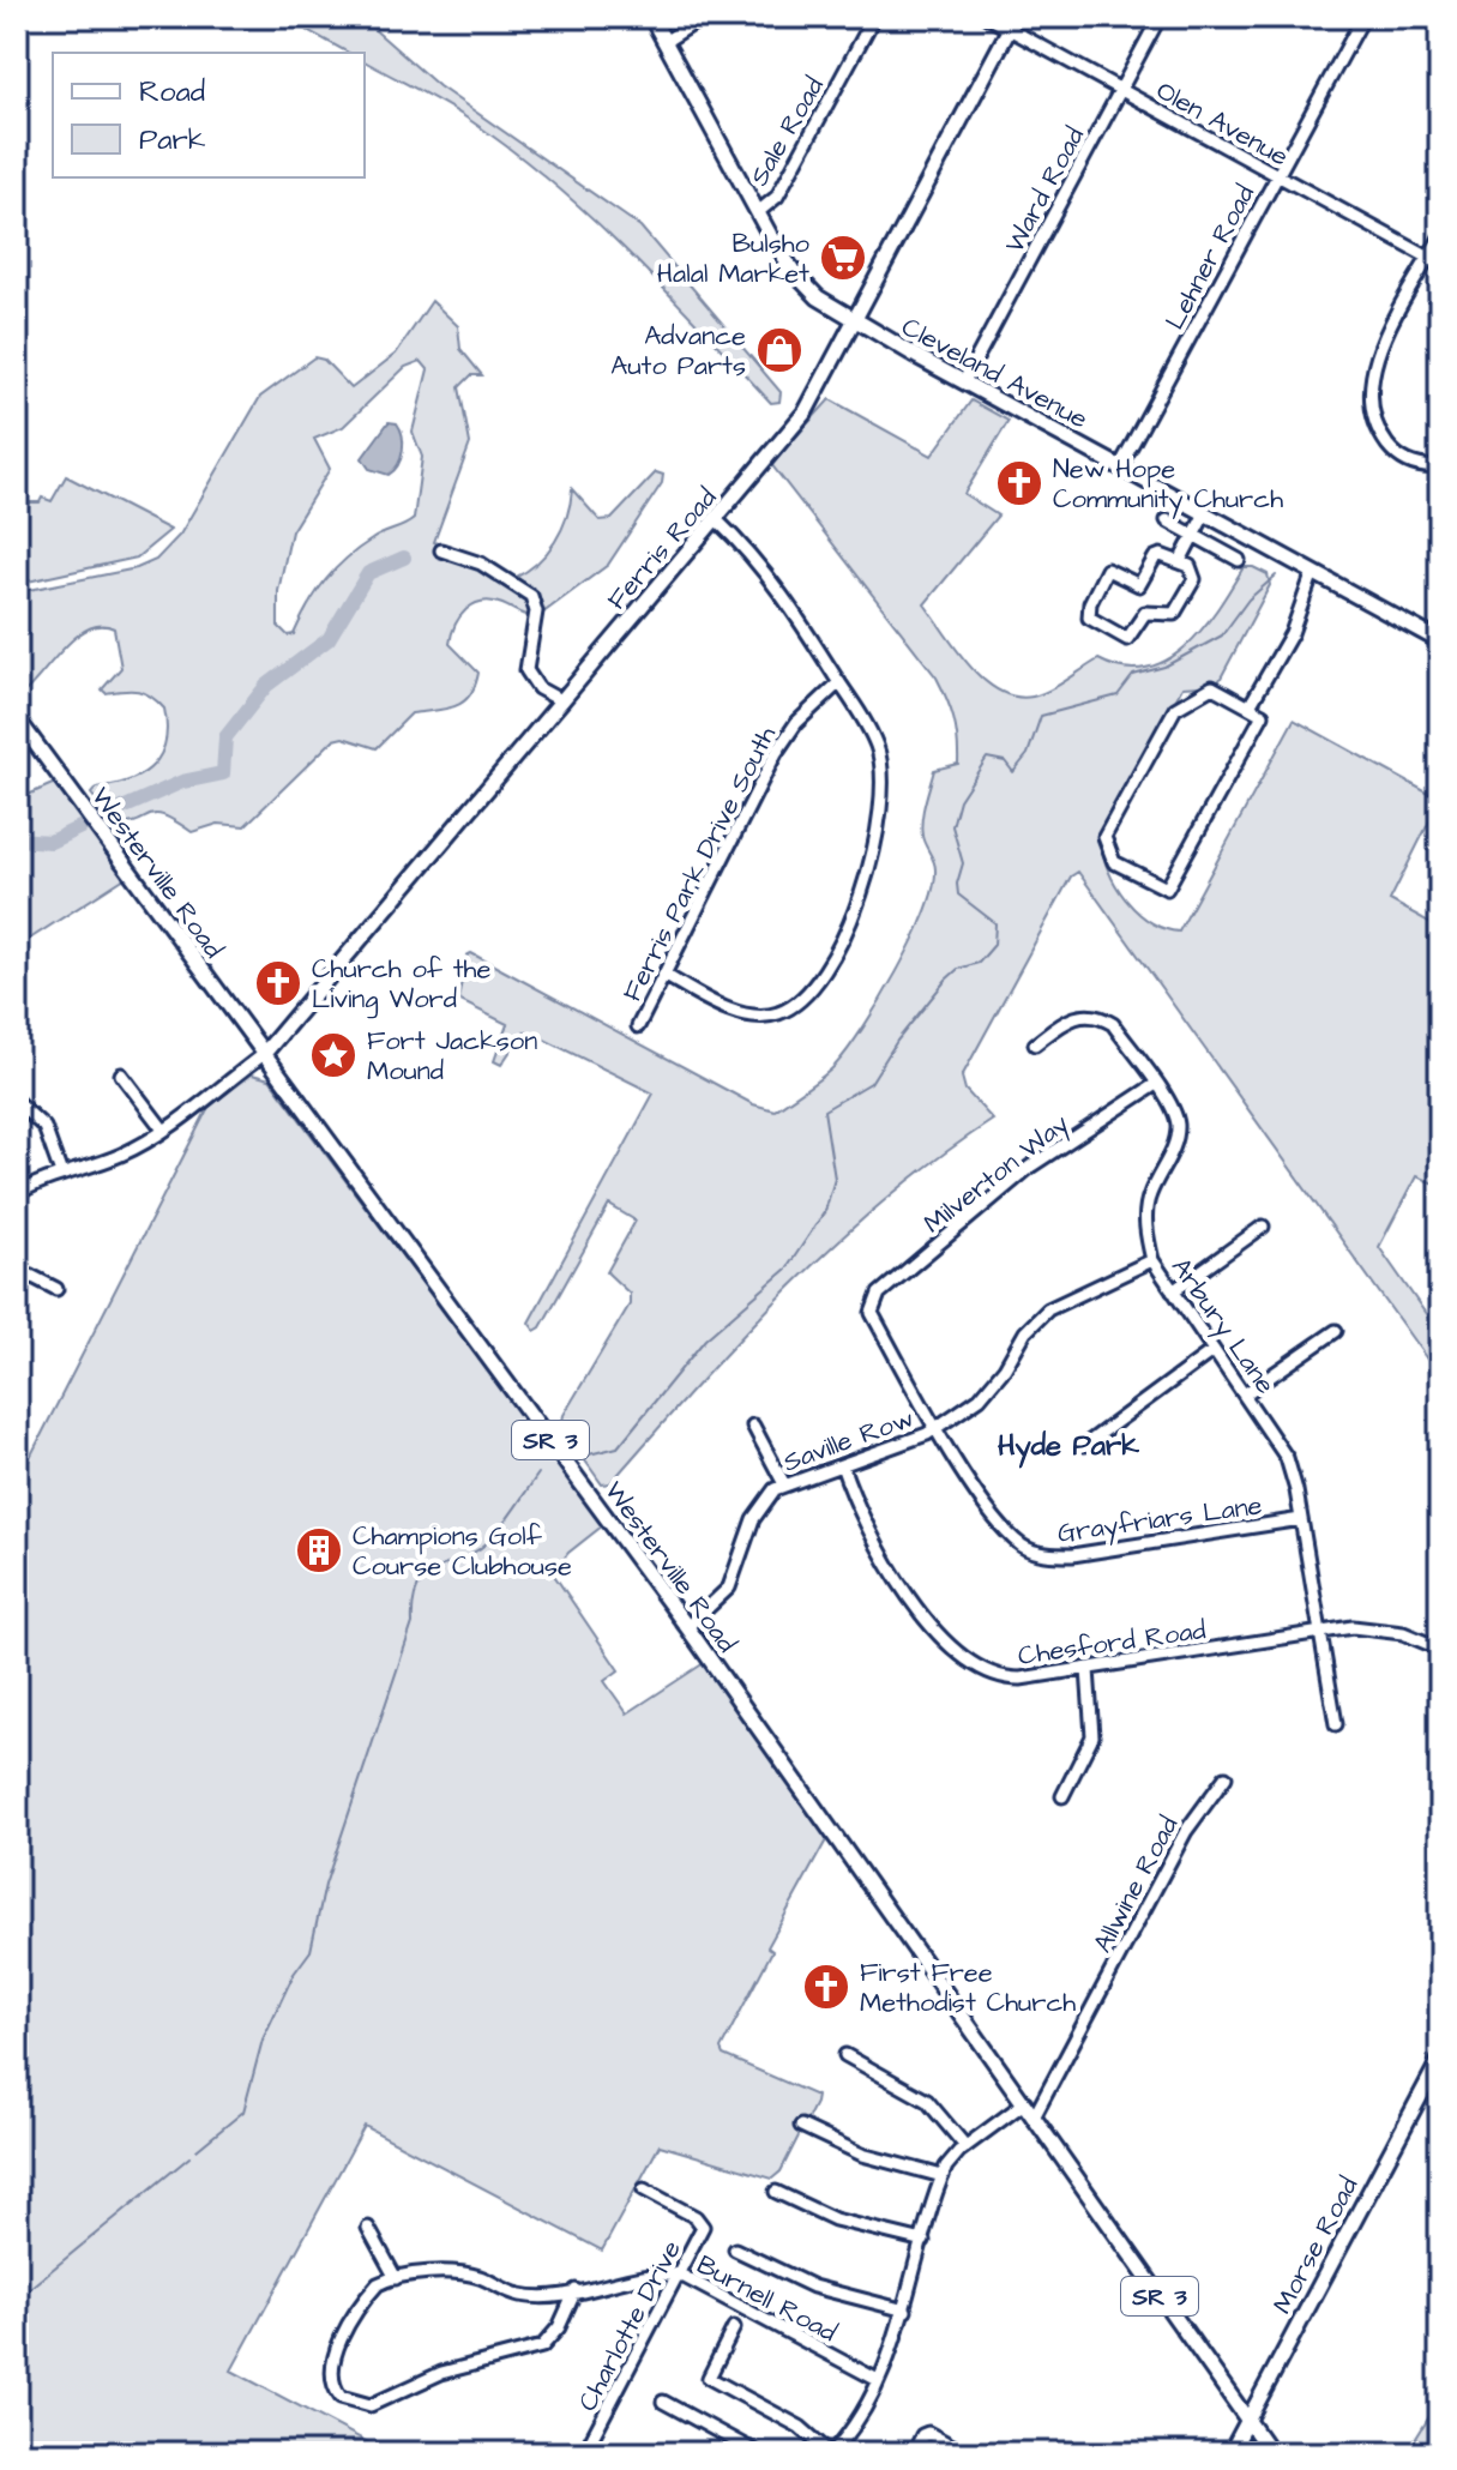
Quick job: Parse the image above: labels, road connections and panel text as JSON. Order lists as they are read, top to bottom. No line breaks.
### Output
{"streets":{"main road":["Cleveland Avenue","Ferris Road","Westerville Road","SR 3","Morse Road"],"street":["Olen Avenue","Sale Road","Ward Road","Lehner Road","Ferris Park Drive South","Milverton Way","Arbury Lane","Saville Row","Grayfriars Lane","Chesford Road","Allwine Road","Burnell Road","Charlotte Drive"]},"crossings":[["Olen Avenue","Ward Road"],["Olen Avenue","Lehner Road"],["Olen Avenue","Ferris Road"],["Sale Road","Cleveland Avenue"],["Ward Road","Cleveland Avenue"],["Lehner Road","Cleveland Avenue"],["Cleveland Avenue","Ferris Road"],["Ferris Road","Westerville Road"],["Westerville Road","Saville Row"],["Westerville Road","Allwine Road"],["Westerville Road","Morse Road"],["Milverton Way","Arbury Lane"],["Milverton Way","Grayfriars Lane"],["Arbury Lane","Saville Row"],["Arbury Lane","Grayfriars Lane"],["Arbury Lane","Chesford Road"],["Saville Row","Grayfriars Lane"],["Saville Row","Chesford Road"],["Burnell Road","Charlotte Drive"]],"districts":["Hyde Park"],"places":{"supermarket":["Bulsho Halal Market"],"shop":["Advance Auto Parts"],"church":["New Hope Community Church","Church of the Living Word","First Free Methodist Church"],"place":["Fort Jackson Mound"],"building":["Champions Golf Course Clubhouse"]},"legend":["Road","Park"]}
